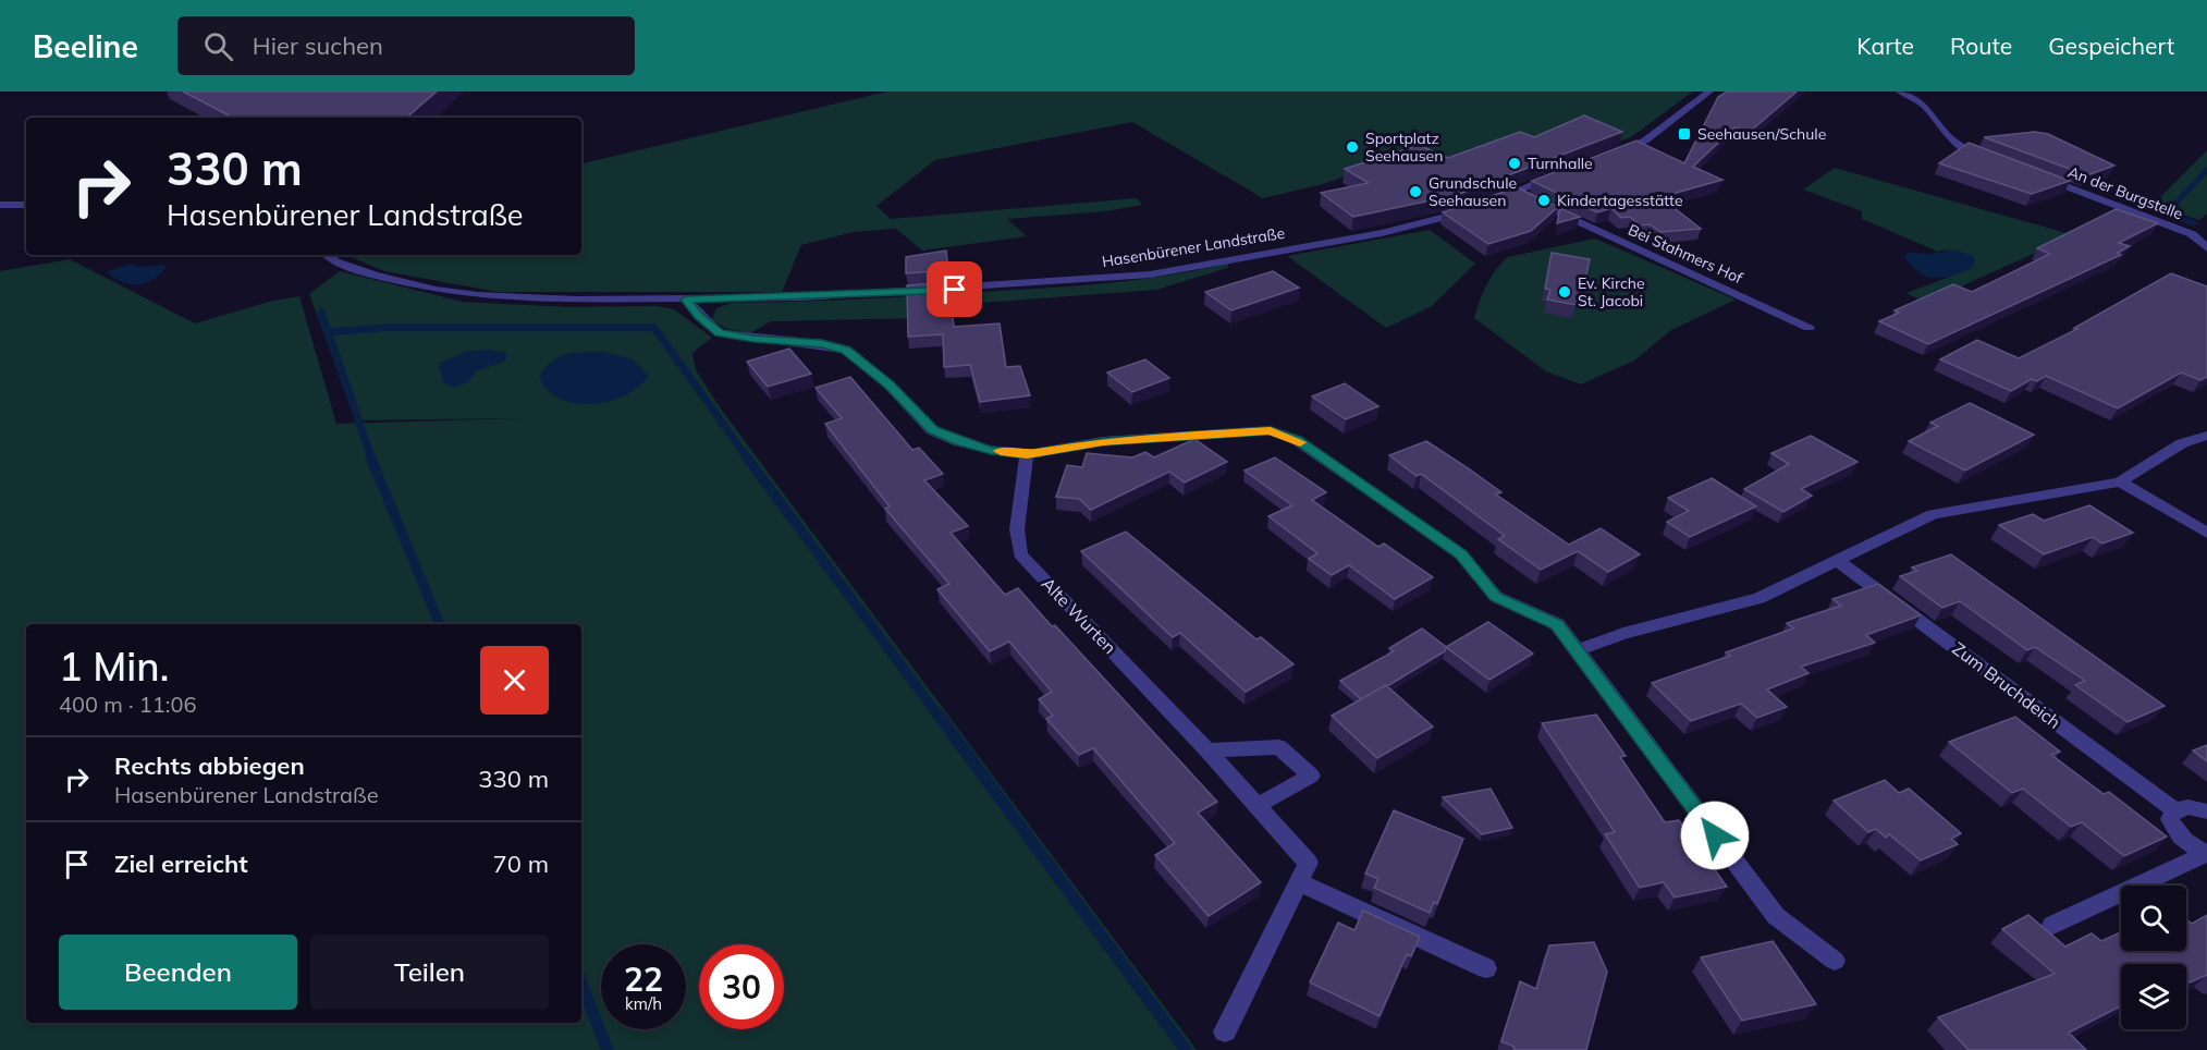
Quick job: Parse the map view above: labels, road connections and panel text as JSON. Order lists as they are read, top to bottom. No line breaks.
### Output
{"streets":{"street":["An der Burgstelle","Hasenbürener Landstraße","Bei Stahmers Hof","Alte Wurten","Zum Bruchdeich"]},"crossings":[["Hasenbürener Landstraße","Bei Stahmers Hof"]],"places":{"transit":["Seehausen/Schule"],"other":["Sportplatz Seehausen","Turnhalle","Grundschule Seehausen","Kindertagesstätte","Ev. Kirche St. Jacobi"]},"page":{"header":"Beeline","search":"Hier suchen","nav":["Karte","Route","Gespeichert"],"turn":["330 m","Hasenbürener Landstraße"],"heading":["1 Min.","400 m · 11:06"],"list":[{"name":"Rechts abbiegen","note":"Hasenbürener Landstraße","value":"330 m"},{"name":"Ziel erreicht","value":"70 m"}],"buttons":["Beenden","Teilen"],"speed":"22 km/h","limit":"30"}}
